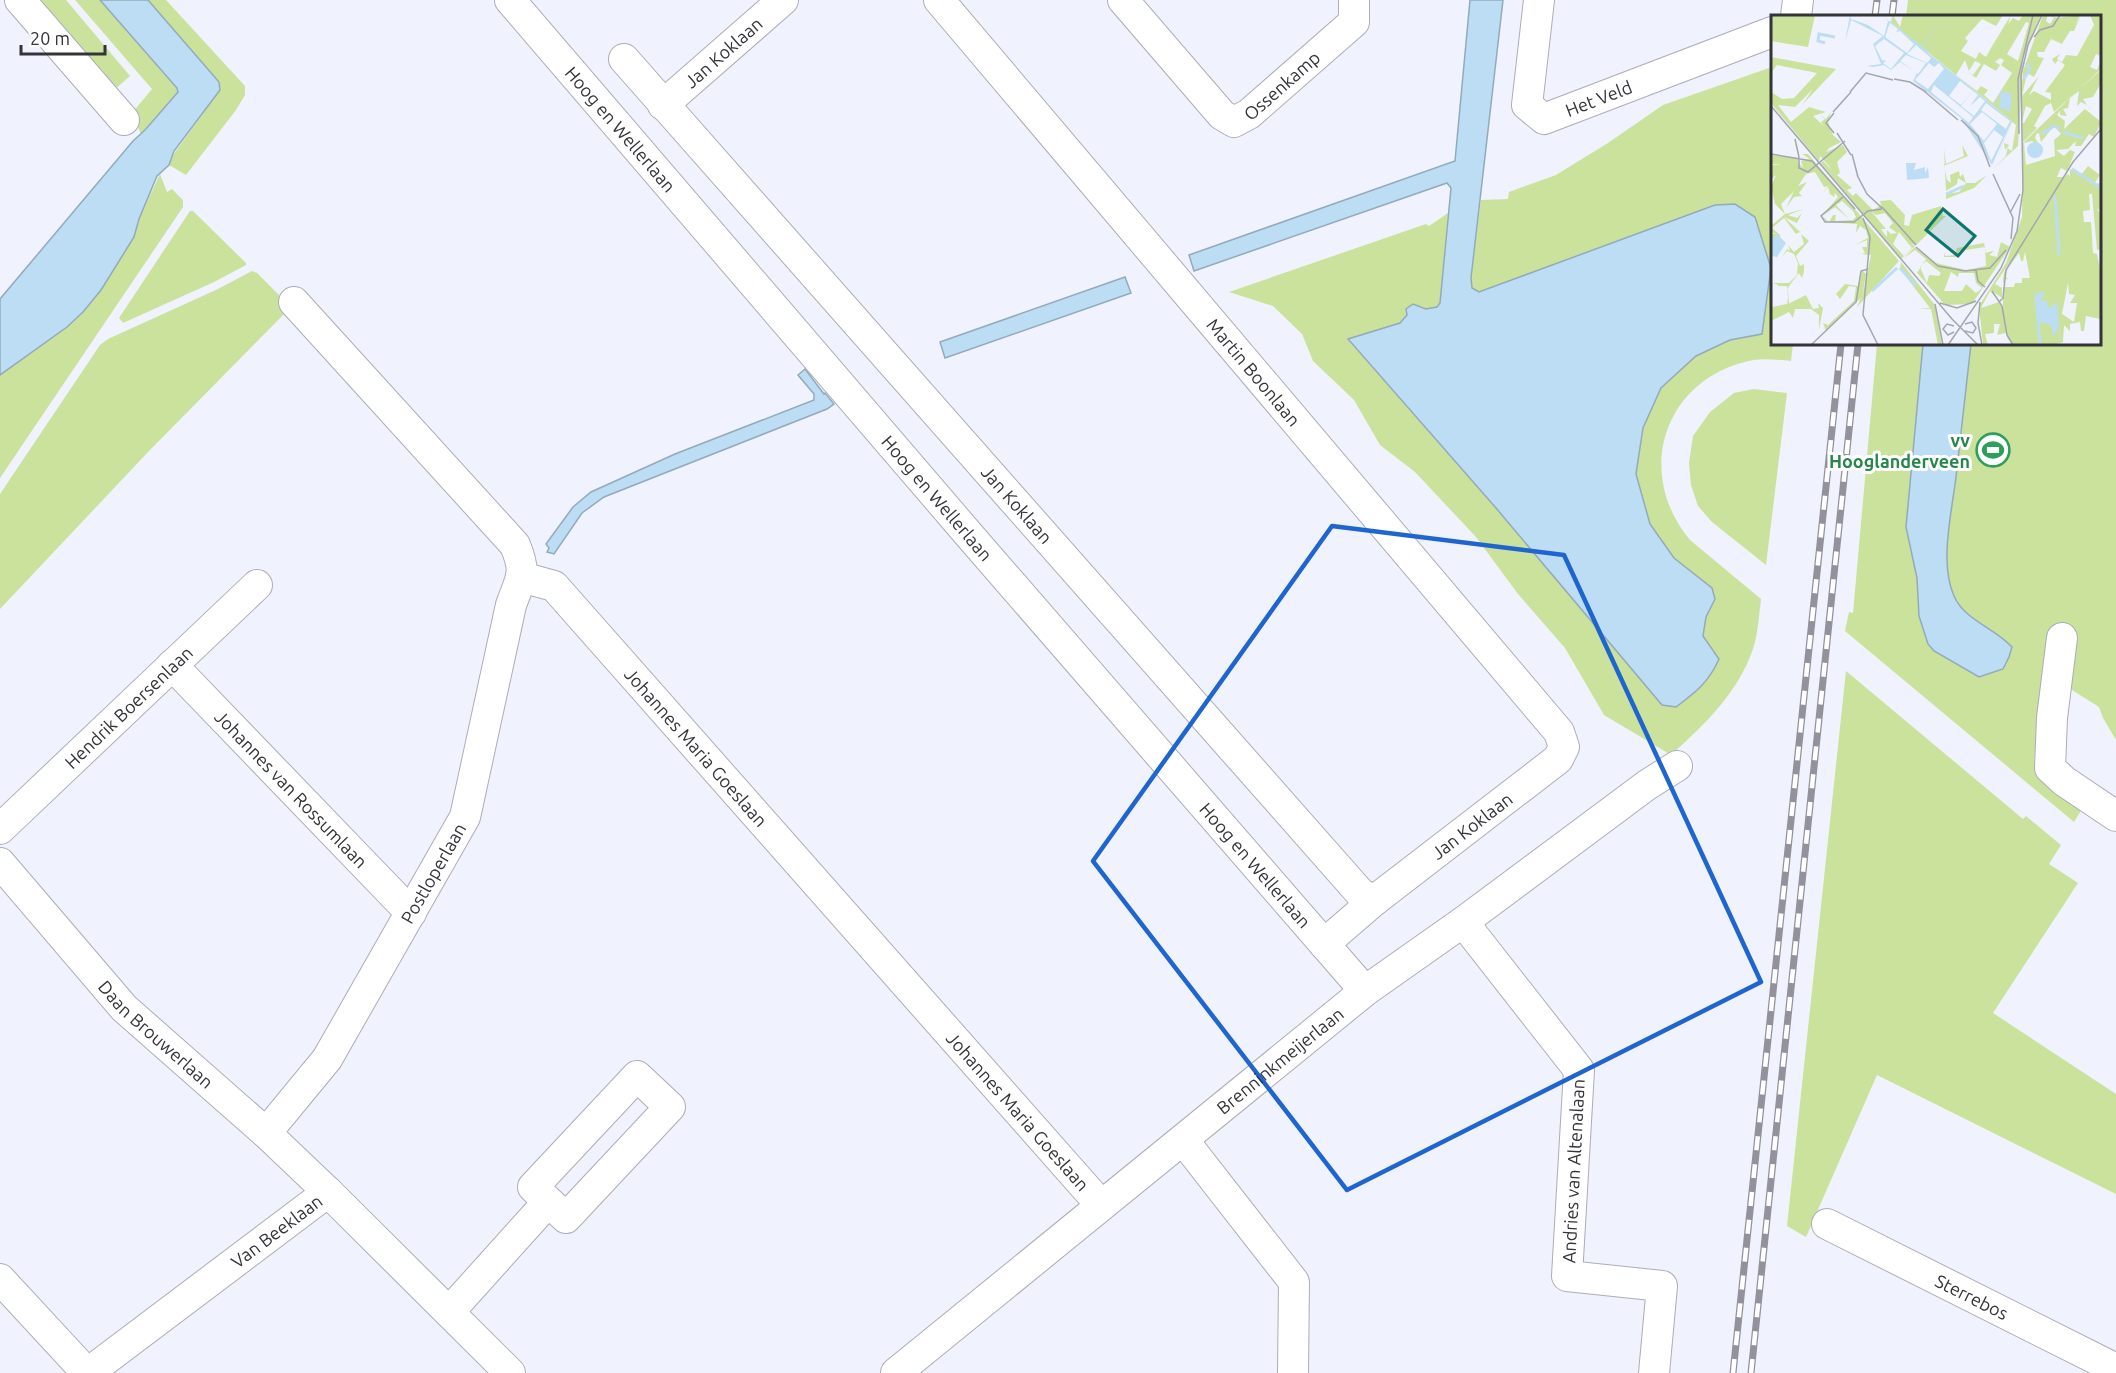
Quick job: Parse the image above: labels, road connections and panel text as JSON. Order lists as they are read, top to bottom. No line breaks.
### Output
{"streets":{"street":["Jan Koklaan","Ossenkamp","Het Veld","Hoog en Wellerlaan","Martin Boonlaan","Hendrik Boersenlaan","Johannes Maria Goeslaan","Johannes van Rossumlaan","Postloperlaan","Daan Brouwerlaan","Brenninkmeijerlaan","Andries van Altenalaan","Van Beeklaan","Sterrebos"]},"crossings":[["Jan Koklaan","Hoog en Wellerlaan"],["Jan Koklaan","Martin Boonlaan"],["Hoog en Wellerlaan","Brenninkmeijerlaan"],["Hendrik Boersenlaan","Johannes van Rossumlaan"],["Johannes Maria Goeslaan","Postloperlaan"],["Johannes Maria Goeslaan","Brenninkmeijerlaan"],["Johannes van Rossumlaan","Postloperlaan"],["Postloperlaan","Daan Brouwerlaan"],["Daan Brouwerlaan","Van Beeklaan"],["Brenninkmeijerlaan","Andries van Altenalaan"]],"places":{"sports":["vv Hooglanderveen"]},"scale_bar":"20 m"}
